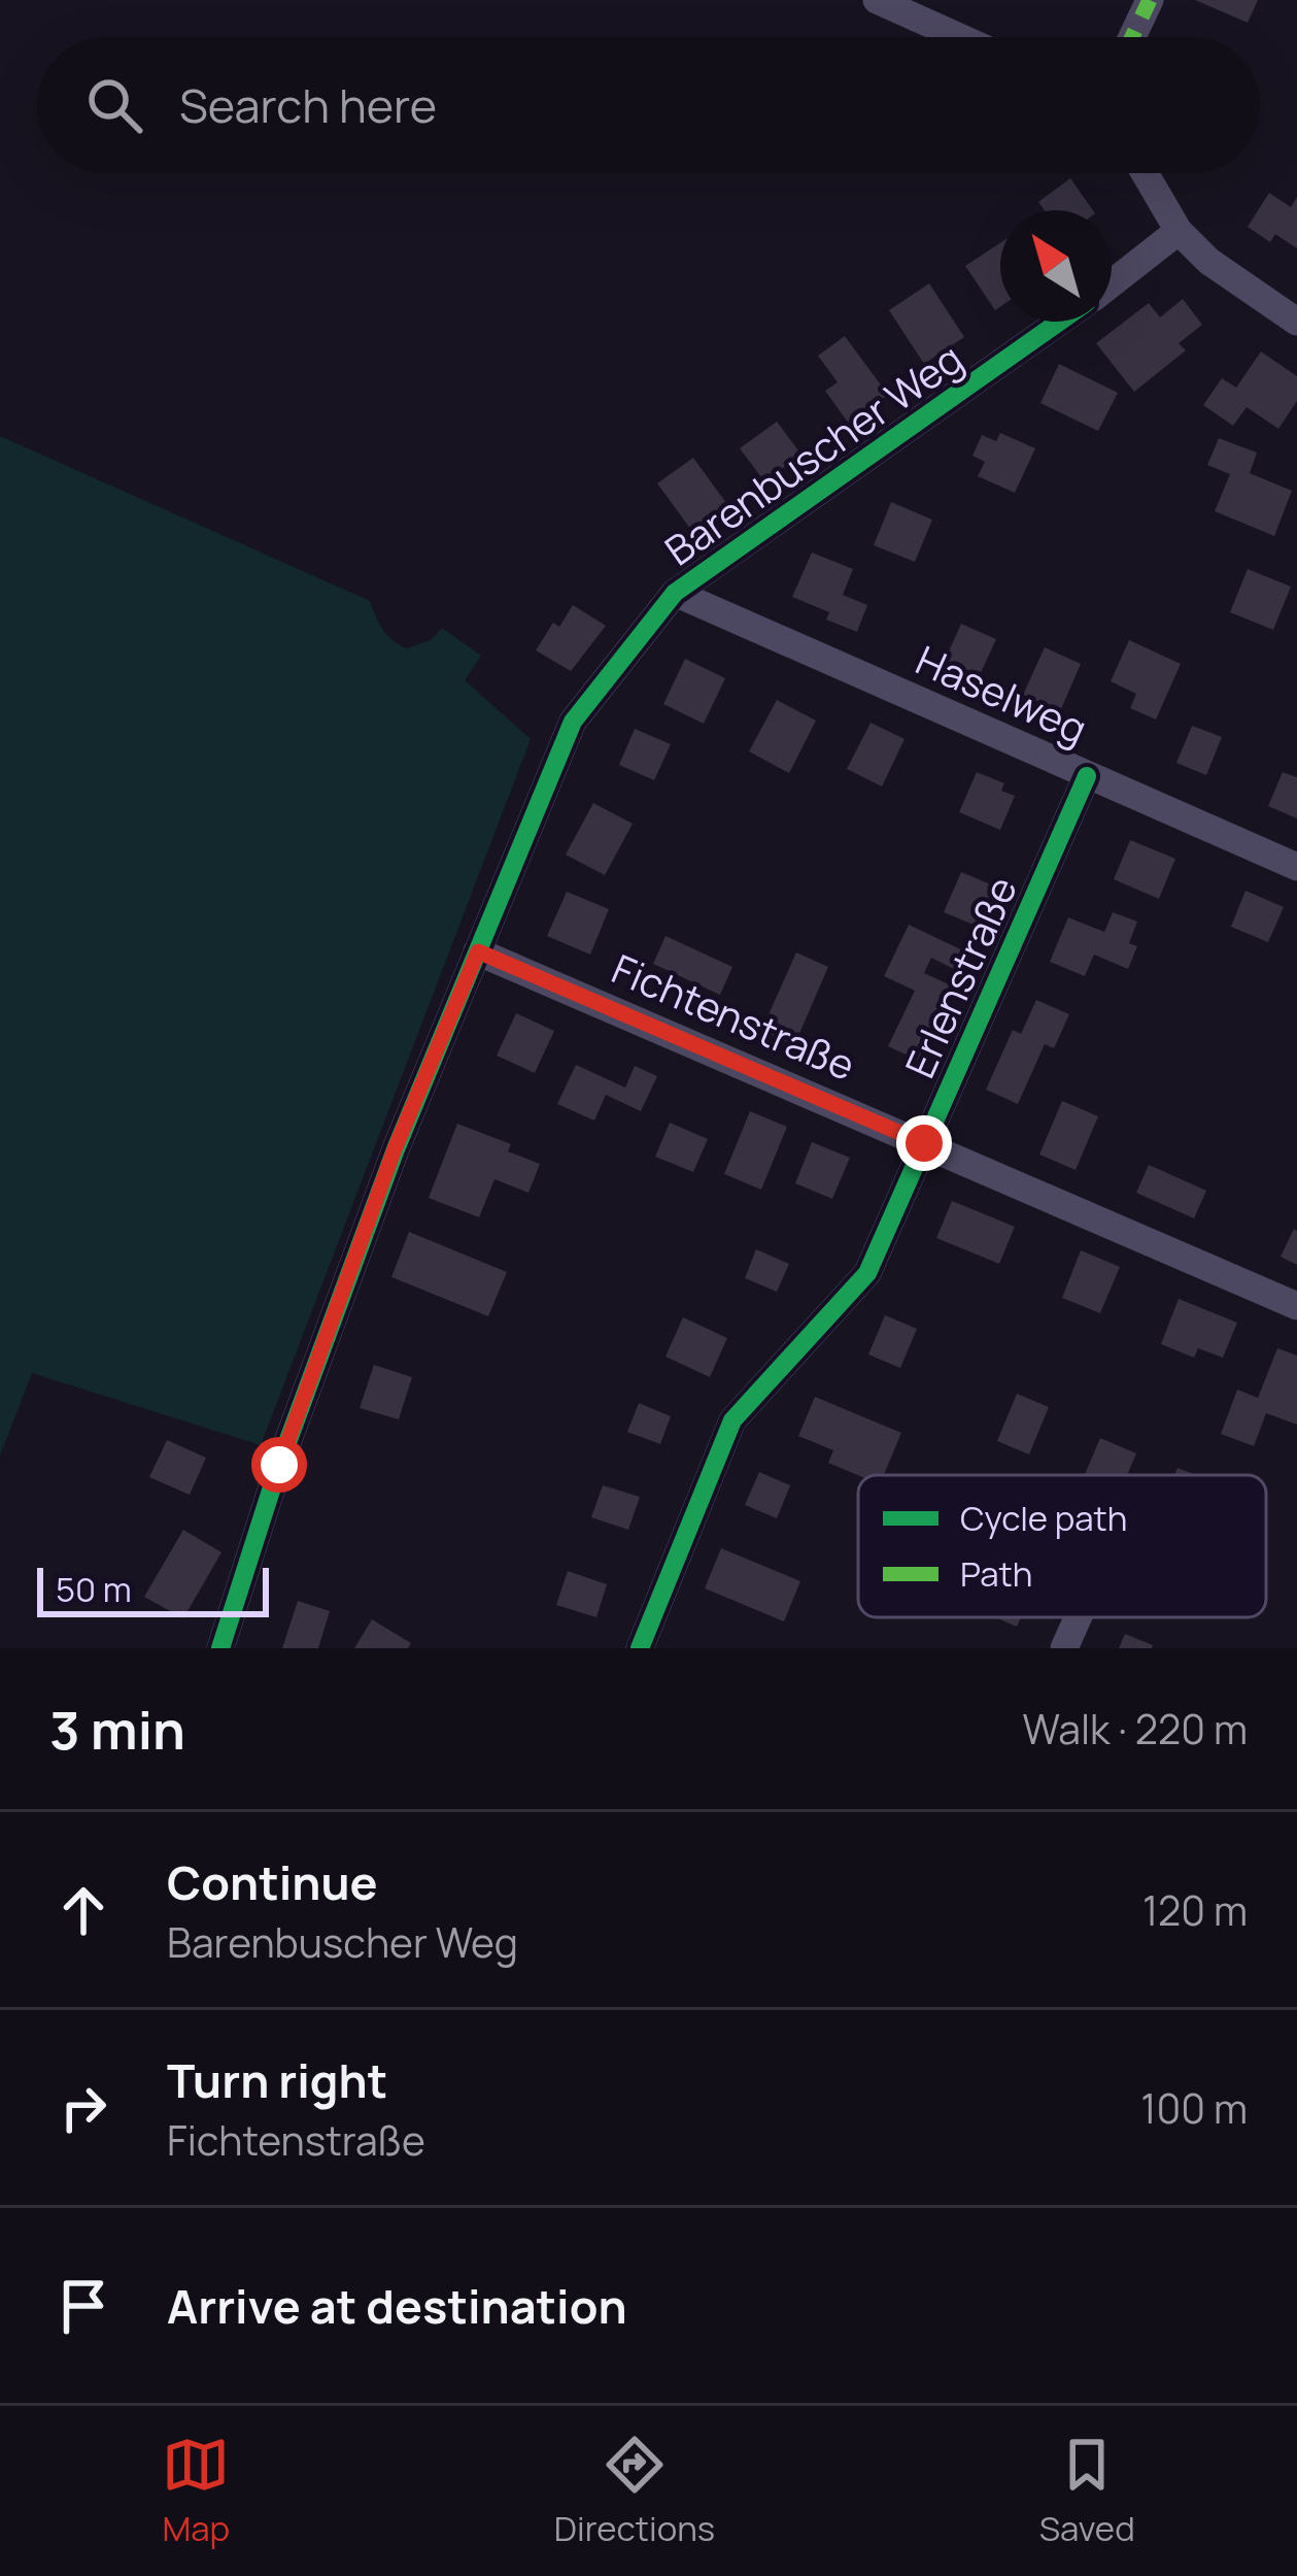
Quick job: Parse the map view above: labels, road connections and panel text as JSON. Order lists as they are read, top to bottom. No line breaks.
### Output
{"streets":{"street":["Barenbuscher Weg","Haselweg","Erlenstraße","Fichtenstraße"]},"crossings":[["Barenbuscher Weg","Haselweg"],["Barenbuscher Weg","Fichtenstraße"],["Haselweg","Erlenstraße"],["Erlenstraße","Fichtenstraße"]],"legend":["Cycle path","Path"],"scale_bar":"50 m","north":"top left","page":{"search":"Search here","scale":"50 m","heading":["3 min","Walk · 220 m"],"list":[["Continue","Barenbuscher Weg","120 m"],["Turn right","Fichtenstraße","100 m"],"Arrive at destination"],"nav":["Map","Directions","Saved"]}}
